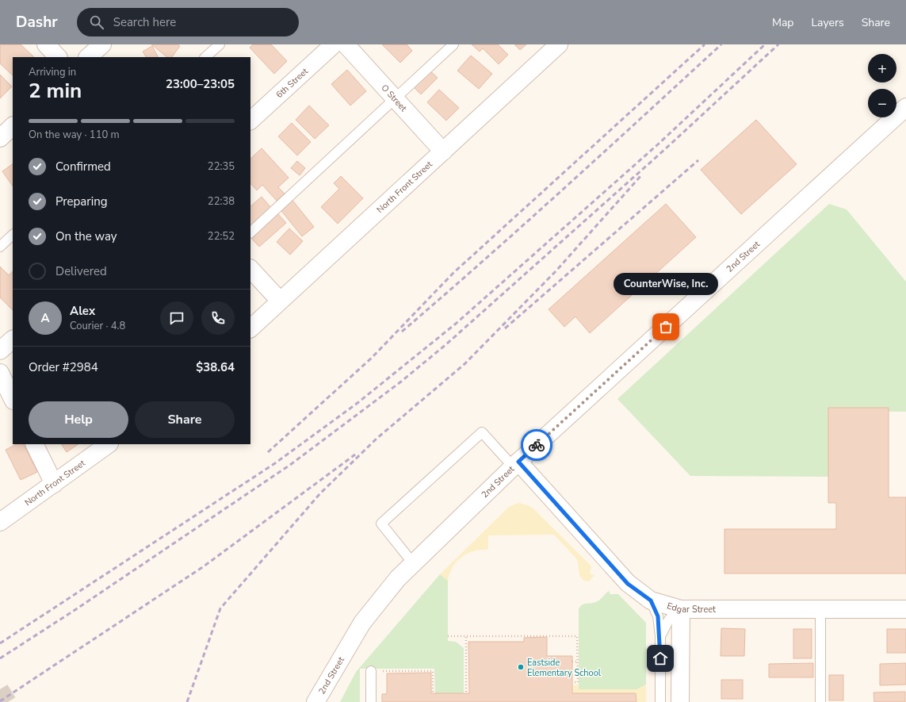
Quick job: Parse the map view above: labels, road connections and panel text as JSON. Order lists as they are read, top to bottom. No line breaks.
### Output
{"streets":{"street":["6th Street","O Street","North Front Street","2nd Street","Edgar Street"]},"crossings":[["O Street","North Front Street"],["2nd Street","Edgar Street"]],"places":["CounterWise, Inc.","Eastside Elementary School"],"page":{"header":"Dashr","search":"Search here","nav":["Map","Layers","Share"],"map_buttons":["+","−"],"heading":["2 min","Arriving in","23:00–23:05"],"panel":["Alex","Courier · 4.8","Order #2984","$38.64"],"bar":"On the way · 110 m","list":[["Confirmed","22:35"],["Preparing","22:38"],["On the way","22:52"],"Delivered"],"bubble":"CounterWise, Inc.","round":"A","buttons":["Help","Share"]}}
